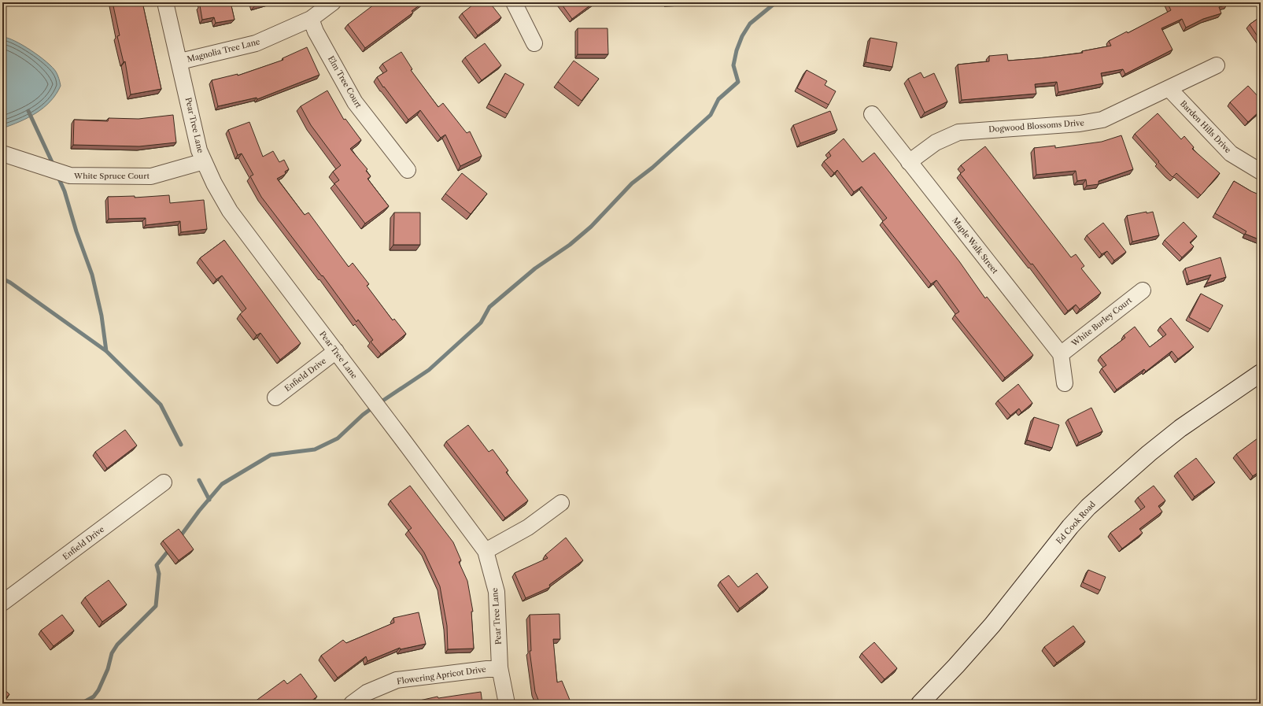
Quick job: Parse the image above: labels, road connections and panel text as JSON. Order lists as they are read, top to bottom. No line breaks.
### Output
{"streets":{"street":["Magnolia Tree Lane","Elm Tree Court","Pear Tree Lane","Dogwood Blossoms Drive","Barden Hills Drive","White Spruce Court","Maple Walk Street","White Burley Court","Enfield Drive","Ed Cook Road","Flowering Apricot Drive"]},"crossings":[["Magnolia Tree Lane","Elm Tree Court"],["Magnolia Tree Lane","Pear Tree Lane"],["Pear Tree Lane","White Spruce Court"],["Pear Tree Lane","Enfield Drive"],["Pear Tree Lane","Flowering Apricot Drive"],["Dogwood Blossoms Drive","Barden Hills Drive"],["Dogwood Blossoms Drive","Maple Walk Street"],["Maple Walk Street","White Burley Court"]]}
